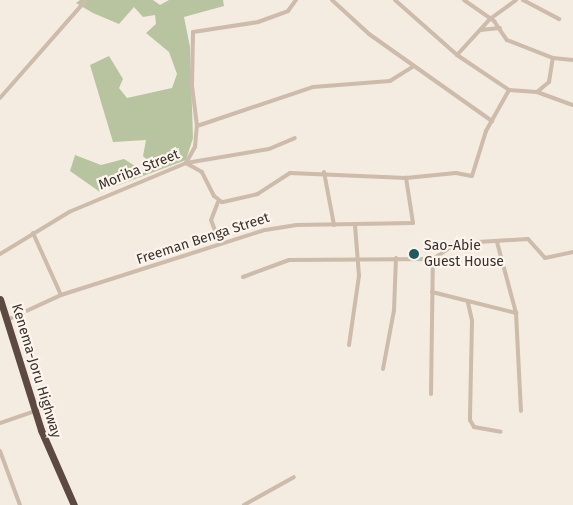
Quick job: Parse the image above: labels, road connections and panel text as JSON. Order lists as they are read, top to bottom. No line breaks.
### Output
{"streets":{"highway":["Kenema-Joru Highway"],"street":["Moriba Street","Freeman Benga Street"]},"crossings":[["Freeman Benga Street","Kenema-Joru Highway"]],"places":["Sao-Abie Guest House"]}
